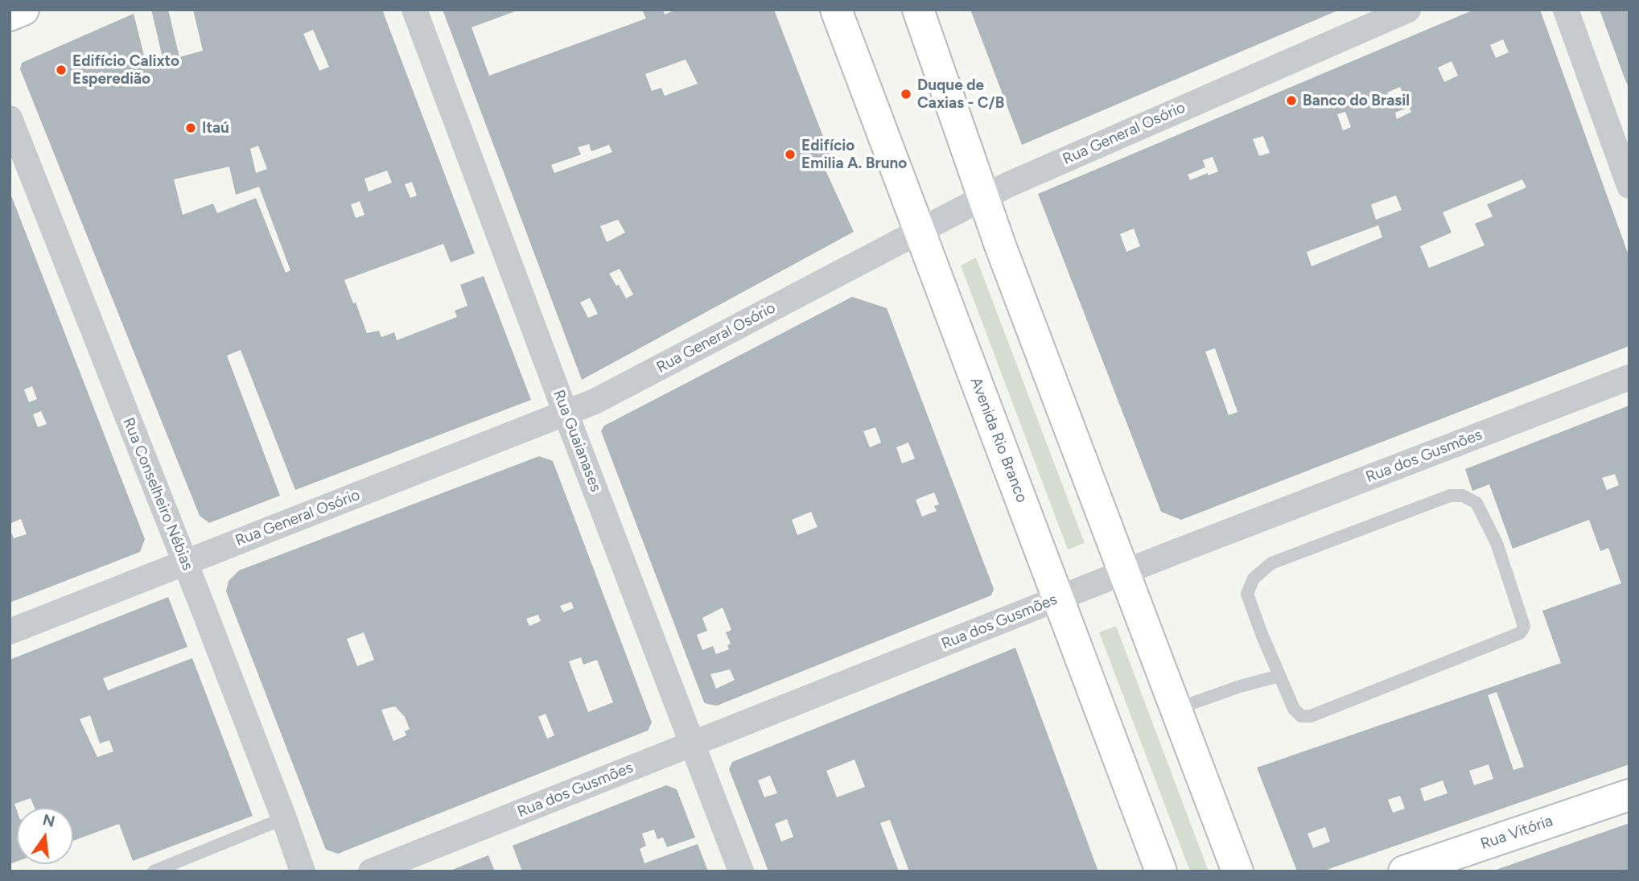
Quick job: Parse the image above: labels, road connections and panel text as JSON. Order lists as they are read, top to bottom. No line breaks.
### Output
{"streets":{"main road":["Avenida Rio Branco","Rua Vitória"],"street":["Rua General Osório","Rua Guaianases","Rua dos Gusmões","Rua Conselheiro Nébias"]},"crossings":[["Rua General Osório","Avenida Rio Branco"],["Rua General Osório","Rua Guaianases"],["Rua General Osório","Rua Conselheiro Nébias"],["Avenida Rio Branco","Rua dos Gusmões"],["Rua Guaianases","Rua dos Gusmões"]],"places":["Edifício Calixto Esperedião","Duque de Caxias - C/B","Banco do Brasil","Itaú","Edifício Emilia A. Bruno"],"north":"top"}
